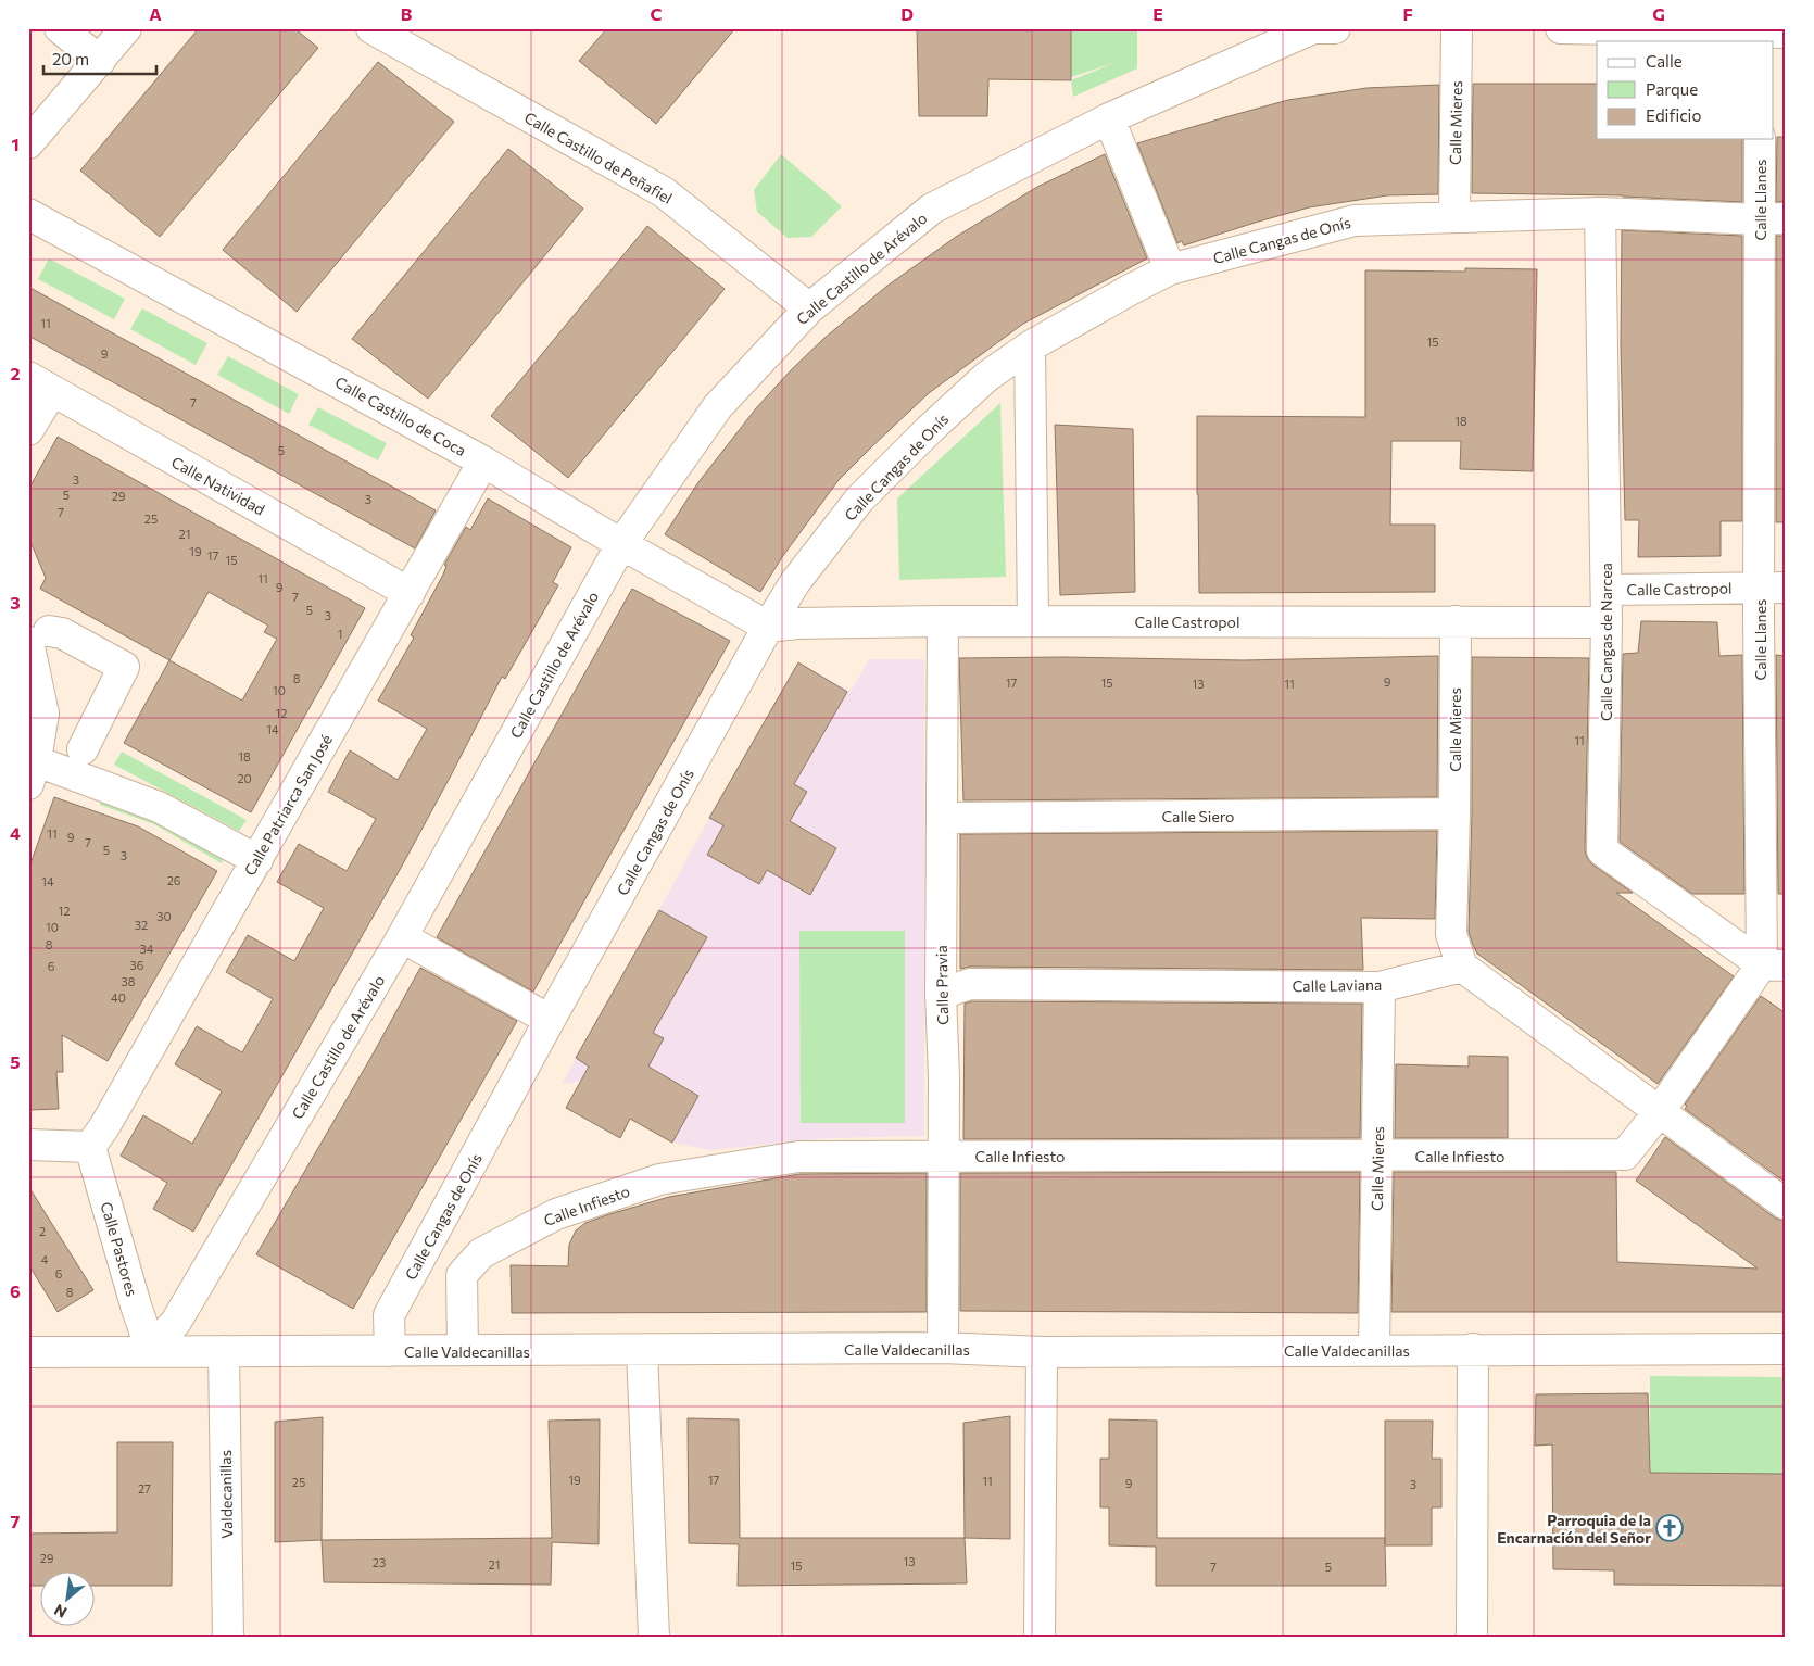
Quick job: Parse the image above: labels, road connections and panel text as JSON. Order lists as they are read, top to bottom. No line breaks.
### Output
{"streets":{"street":["Calle Mieres","Calle Castillo de Peñafiel","Calle Llanes","Calle Cangas de Onís","Calle Castillo de Arévalo","Calle Castillo de Coca","Calle Natividad","Calle Castropol","Calle Cangas de Narcea","Calle Patriarca San José","Calle Siero","Calle Pravia","Calle Laviana","Calle Infiesto","Calle Pastores","Calle Valdecanillas","Valdecanillas"]},"crossings":[["Calle Mieres","Calle Cangas de Onís"],["Calle Mieres","Calle Castropol"],["Calle Mieres","Calle Siero"],["Calle Mieres","Calle Laviana"],["Calle Mieres","Calle Infiesto"],["Calle Mieres","Calle Valdecanillas"],["Calle Castillo de Peñafiel","Calle Castillo de Arévalo"],["Calle Llanes","Calle Cangas de Onís"],["Calle Llanes","Calle Castropol"],["Calle Llanes","Calle Cangas de Narcea"],["Calle Cangas de Onís","Calle Castillo de Coca"],["Calle Cangas de Onís","Calle Castropol"],["Calle Cangas de Onís","Calle Cangas de Narcea"],["Calle Cangas de Onís","Calle Valdecanillas"],["Calle Castillo de Arévalo","Calle Castillo de Coca"],["Calle Castillo de Arévalo","Calle Pastores"],["Calle Castillo de Arévalo","Calle Valdecanillas"],["Calle Castillo de Coca","Calle Castropol"],["Calle Castillo de Coca","Calle Patriarca San José"],["Calle Natividad","Calle Patriarca San José"],["Calle Castropol","Calle Cangas de Narcea"],["Calle Castropol","Calle Pravia"],["Calle Patriarca San José","Calle Pastores"],["Calle Siero","Calle Pravia"],["Calle Pravia","Calle Laviana"],["Calle Pravia","Calle Infiesto"],["Calle Pravia","Calle Valdecanillas"],["Calle Infiesto","Calle Valdecanillas"],["Calle Pastores","Calle Valdecanillas"],["Calle Valdecanillas","Valdecanillas"]],"places":{"church":["Parroquia de la Encarnación del Señor"]},"house_numbers":["11","15","9","7","18","5","3","5","29","3","7","25","21","19","17","15","11","9","7","5","3","1","8","9","17","15","13","11","10","12","14","11","18","20","11","9","7","5","3","26","14","12","30","32","10","8","34","36","6","38","40","2","4","6","8","19","17","11","25","9","3","27","29","13","23","21","15","7","5"],"legend":["Calle","Parque","Edificio"],"scale_bar":"20 m","north":"bottom left","grid":{"columns":["A","B","C","D","E","F","G"],"rows":["1","2","3","4","5","6","7"]}}
